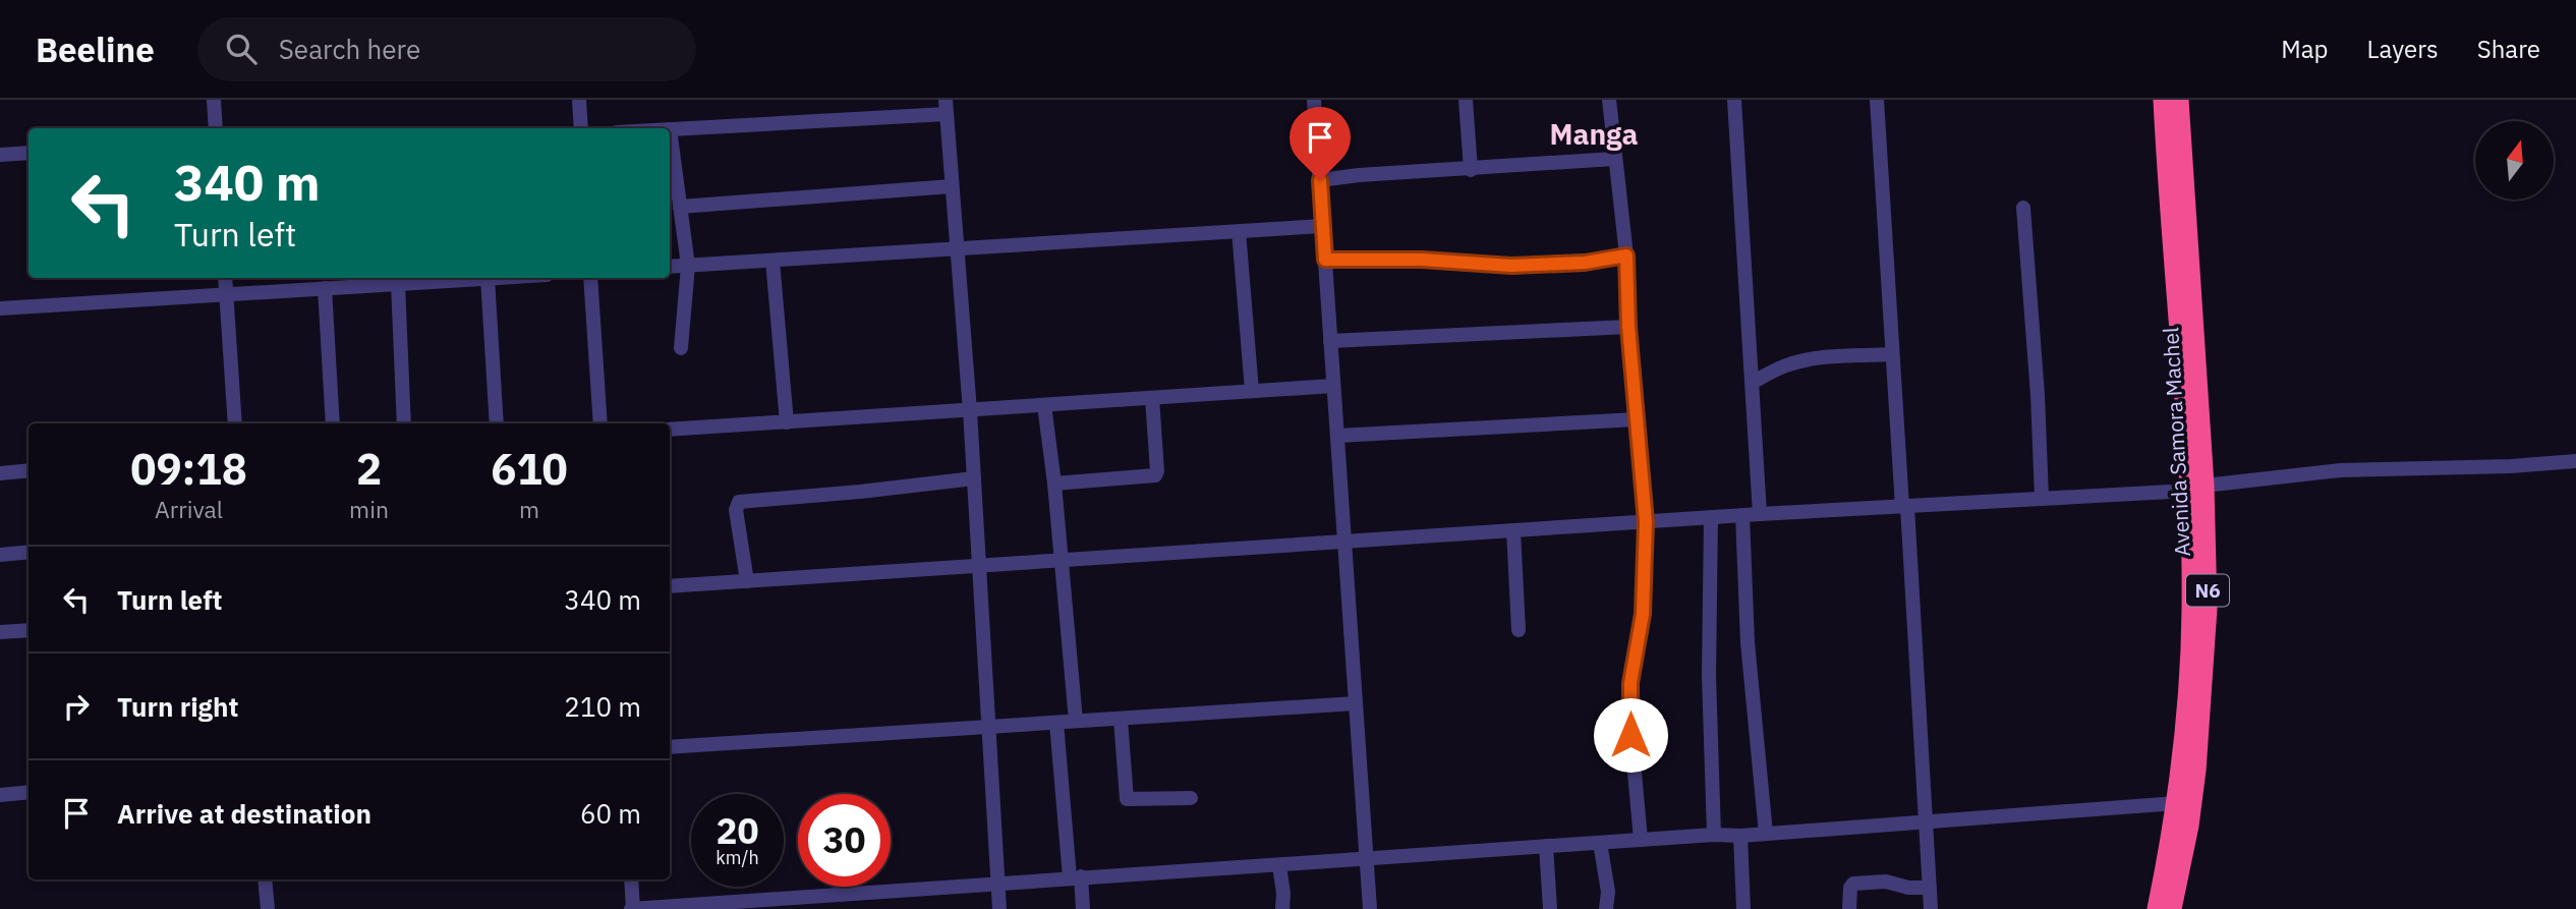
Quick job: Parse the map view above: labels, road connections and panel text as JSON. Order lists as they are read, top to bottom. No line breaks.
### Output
{"streets":{"highway":["Avenida Samora Machel","N6"]},"crossings":[["Avenida Samora Machel","N6"]],"districts":["Manga"],"north":"top","page":{"header":"Beeline","search":"Search here","nav":["Map","Layers","Share"],"turn":["340 m","Turn left"],"eta":["09:18","Arrival","2","min","610","m"],"list":[{"name":"Turn left","value":"340 m"},{"name":"Turn right","value":"210 m"},{"name":"Arrive at destination","value":"60 m"}],"speed":"20 km/h","limit":"30"}}
